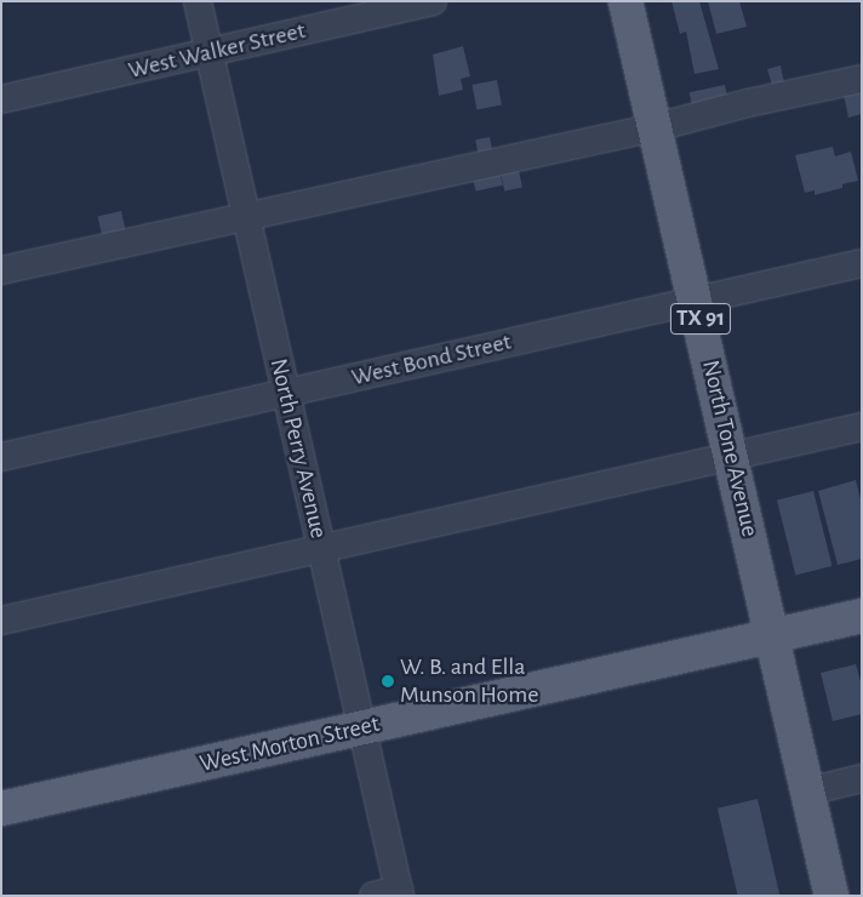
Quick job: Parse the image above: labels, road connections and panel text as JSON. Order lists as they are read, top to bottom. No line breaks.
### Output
{"streets":{"main road":["TX 91","North Tone Avenue","West Morton Street"],"street":["West Walker Street","West Bond Street","North Perry Avenue"]},"crossings":[["West Walker Street","North Perry Avenue"],["West Bond Street","North Perry Avenue"],["West Bond Street","North Tone Avenue"],["North Perry Avenue","West Morton Street"],["North Tone Avenue","West Morton Street"]],"places":["W. B. and Ella Munson Home"]}
